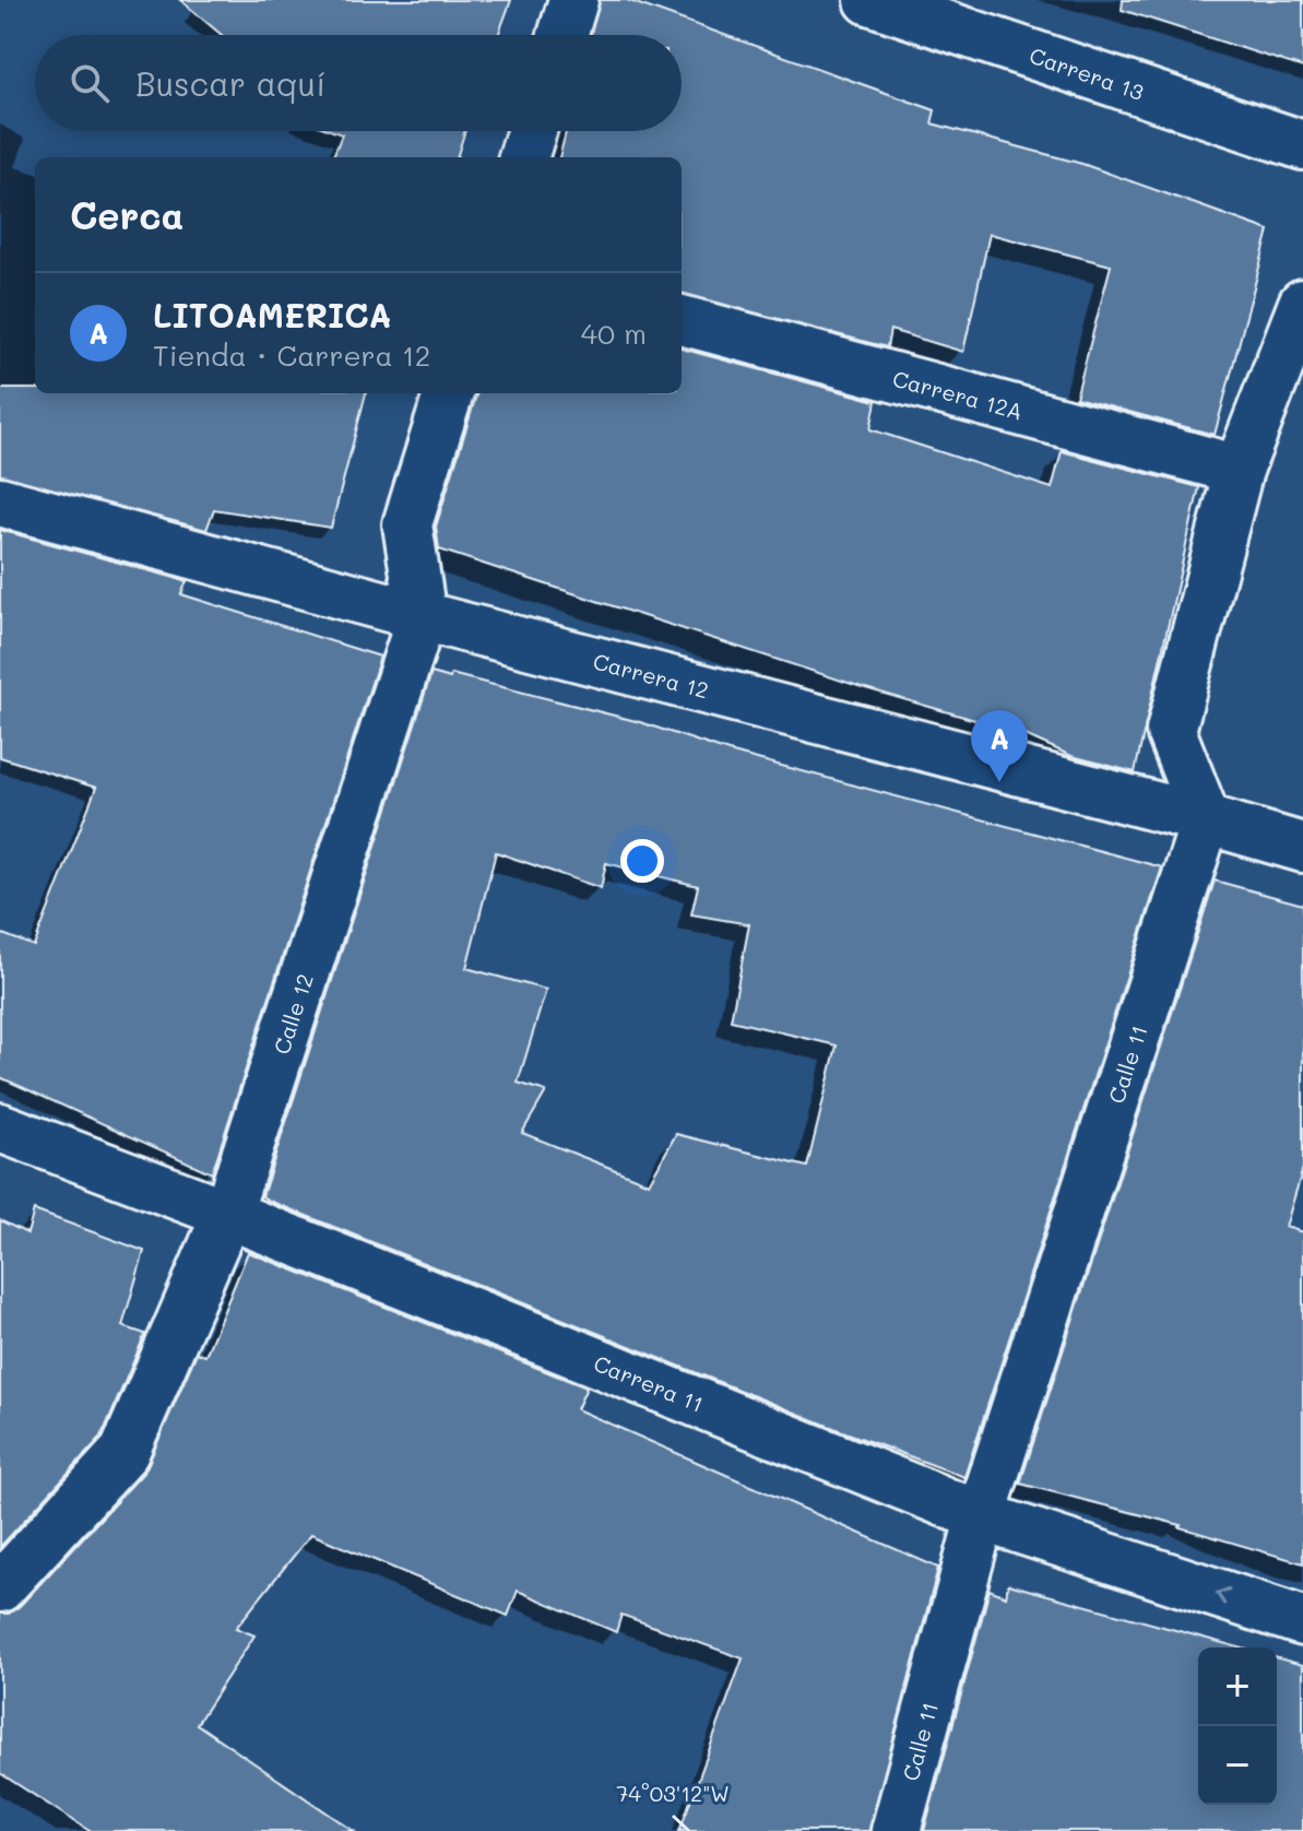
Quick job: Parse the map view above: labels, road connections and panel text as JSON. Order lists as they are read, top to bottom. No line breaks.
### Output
{"streets":{"street":["Carrera 13","Carrera 12A","Carrera 12","Calle 12","Calle 11","Carrera 11"]},"crossings":[["Carrera 12","Calle 12"],["Carrera 12","Calle 11"],["Calle 12","Carrera 11"],["Calle 11","Carrera 11"]],"page":{"search":"Buscar aquí","heading":"Cerca","list":[{"mark":"A","name":"LITOAMERICA","note":"Tienda · Carrera 12","value":"40 m"}],"pins":"A","map_buttons":["+","−"]},"coordinates":["74°03'12\"W"]}
